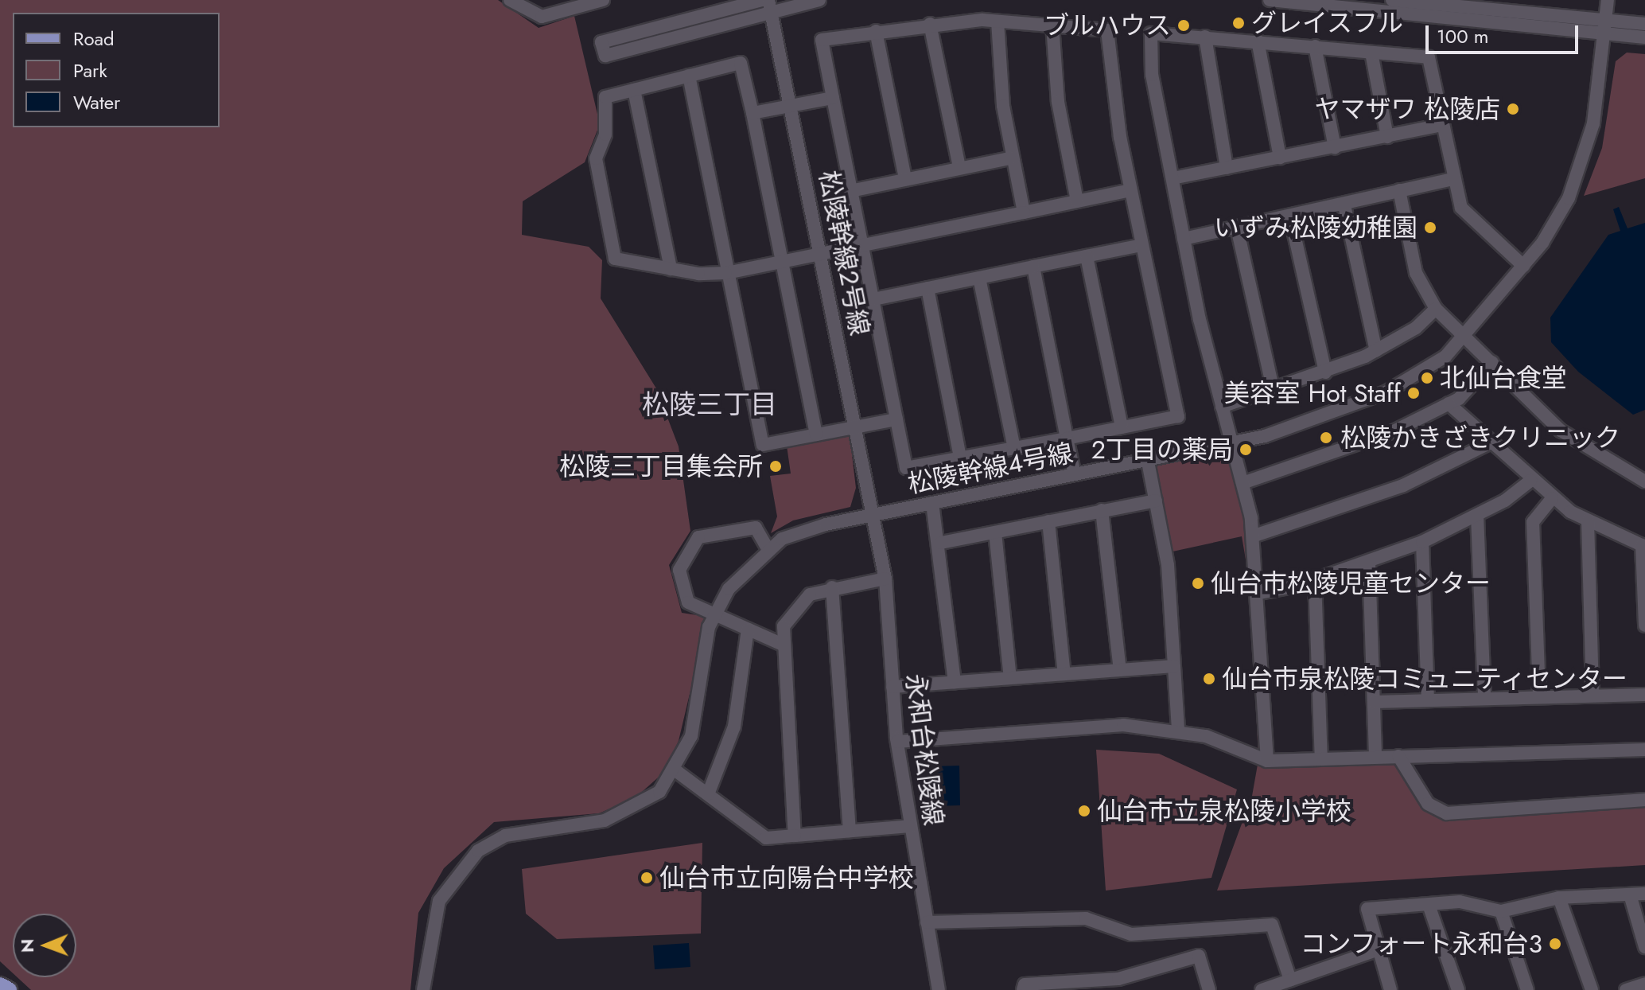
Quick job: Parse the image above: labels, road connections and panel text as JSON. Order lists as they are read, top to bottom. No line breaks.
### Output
{"streets":{"street":["松陵幹線２号線","松陵幹線４号線","永和台松陵線"]},"crossings":[["松陵幹線２号線","松陵幹線４号線"],["松陵幹線２号線","永和台松陵線"],["松陵幹線４号線","永和台松陵線"]],"districts":["松陵三丁目"],"places":["グレイスフル","ブルハウス","ヤマザワ 松陵店","いずみ松陵幼稚園","北仙台食堂","美容室 Hot Staff","松陵かきざきクリニック","2丁目の薬局","松陵三丁目集会所","仙台市松陵児童センター","仙台市泉松陵コミュニティセンター","仙台市立泉松陵小学校","仙台市立向陽台中学校","コンフォート永和台3"],"legend":["Road","Park","Water"],"scale_bar":"100 m","north":"left"}
